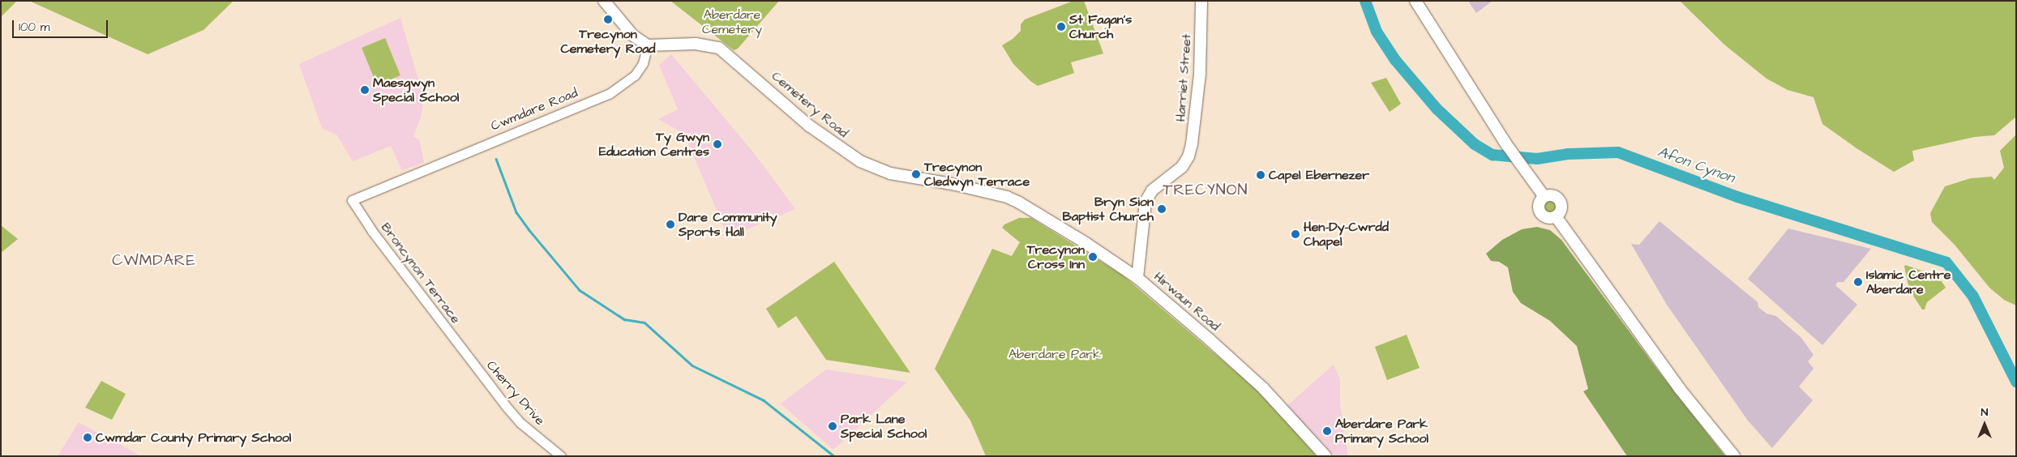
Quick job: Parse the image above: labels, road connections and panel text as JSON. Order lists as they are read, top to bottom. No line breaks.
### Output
{"streets":{"main road":["Harriet Street","Cemetery Road","Hirwaun Road"],"street":["Cwmdare Road","Broncynon Terrace","Cherry Drive"]},"crossings":[["Harriet Street","Hirwaun Road"],["Cemetery Road","Cwmdare Road"],["Cemetery Road","Hirwaun Road"],["Cwmdare Road","Broncynon Terrace"],["Broncynon Terrace","Cherry Drive"]],"districts":["TRECYNON","CWMDARE"],"water":["Afon Cynon"],"parks":["Aberdare Cemetery","Aberdare Park"],"places":["Trecynon Cemetery Road","St Fagan's Church","Maesgwyn Special School","Ty Gwyn Education Centres","Trecynon Cledwyn Terrace","Capel Ebernezer","Bryn Sion Baptist Church","Dare Community Sports Hall","Hen-Dy-Cwrdd Chapel","Trecynon Cross Inn","Islamic Centre Aberdare","Park Lane Special School","Aberdare Park Primary School","Cwmdar County Primary School"],"scale_bar":"100 m","north":"top"}
